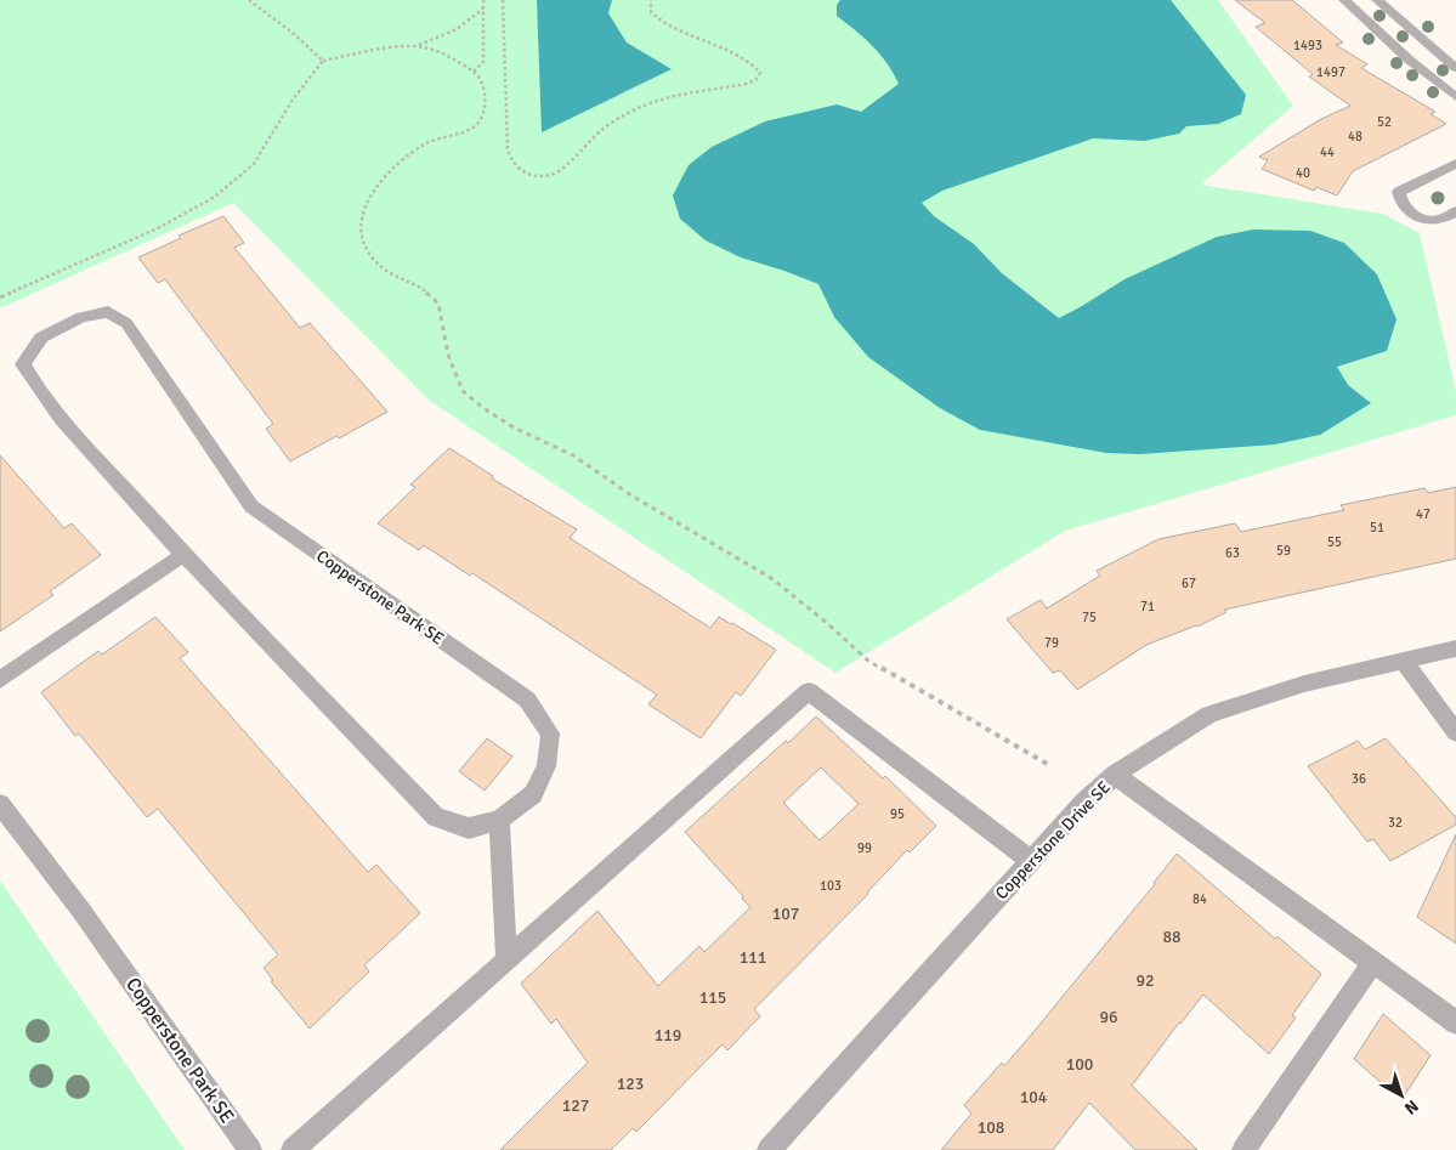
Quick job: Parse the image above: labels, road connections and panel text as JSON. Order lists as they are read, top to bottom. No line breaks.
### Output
{"streets":{"street":["Copperstone Park SE","Copperstone Drive SE"]},"house_numbers":["1493","1497","52","48","44","40","47","51","55","59","63","67","71","75","79","36","95","32","99","103","84","107","88","111","92","115","96","119","100","123","104","127","108"],"north":"bottom right"}
